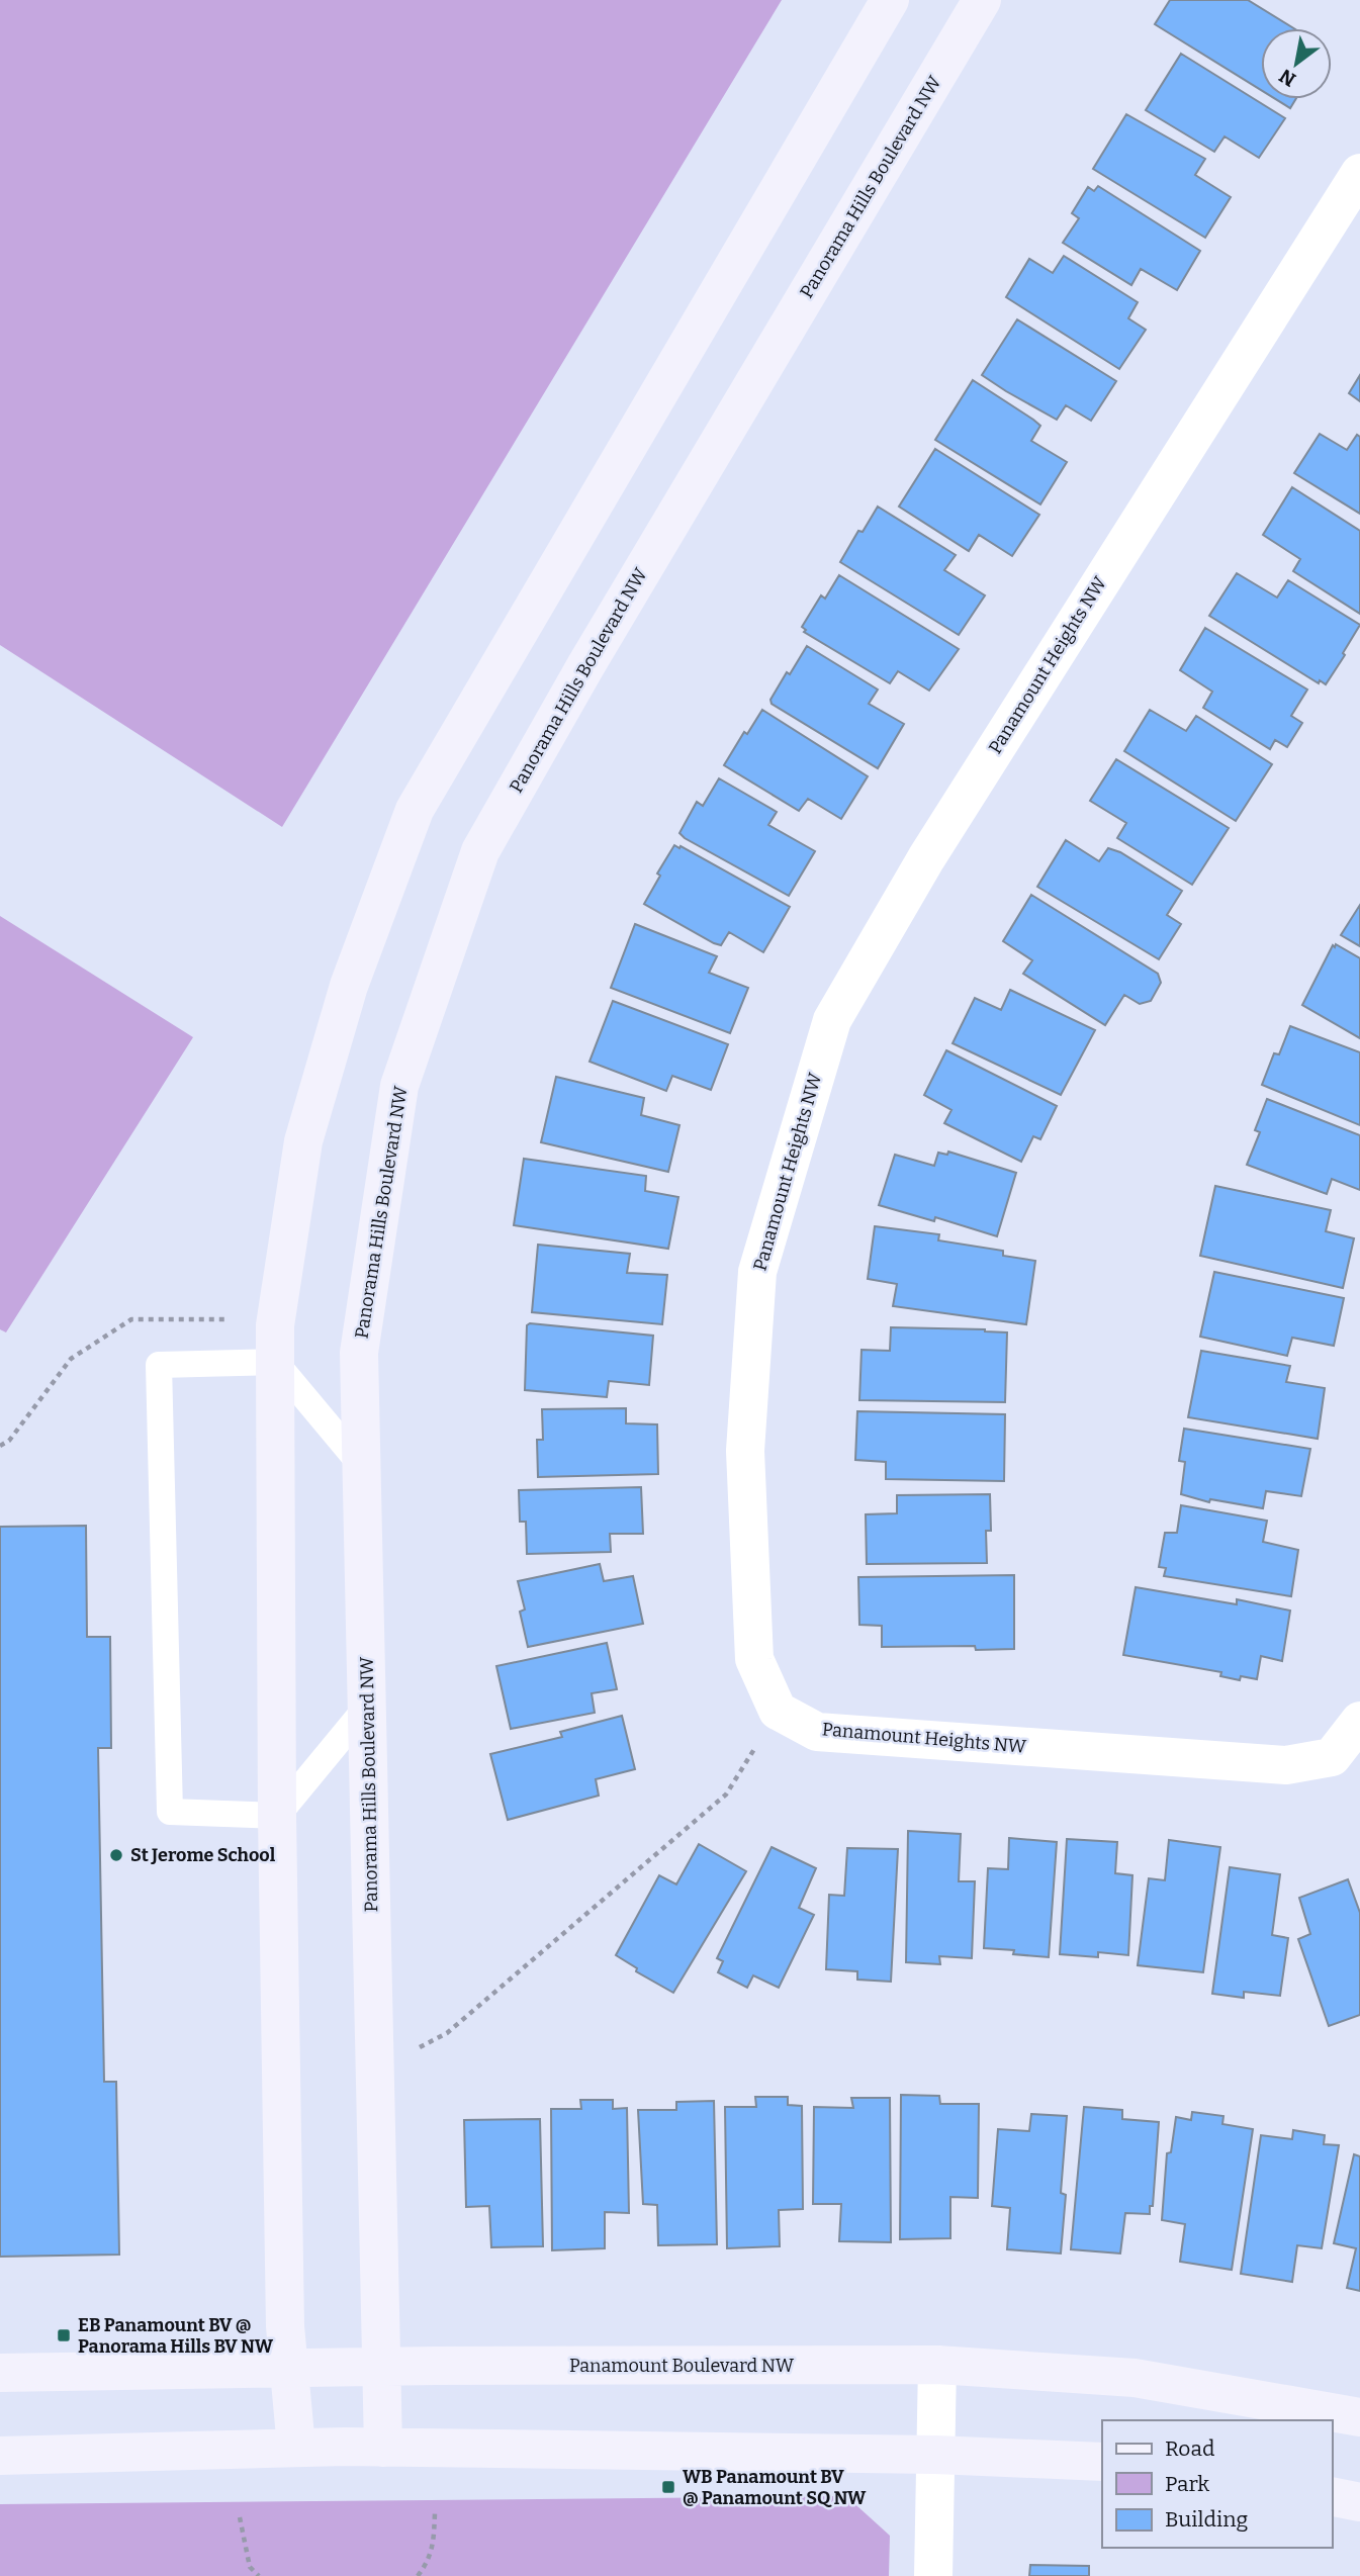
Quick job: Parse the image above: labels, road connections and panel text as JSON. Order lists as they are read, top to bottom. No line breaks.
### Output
{"streets":{"street":["Panorama Hills Boulevard NW","Panamount Heights NW","Panamount Boulevard NW"]},"crossings":[["Panorama Hills Boulevard NW","Panamount Boulevard NW"]],"places":{"other":["St Jerome School"],"transit":["EB Panamount BV @ Panorama Hills BV NW","WB Panamount BV @ Panamount SQ NW"]},"legend":["Road","Park","Building"],"north":"bottom left"}
